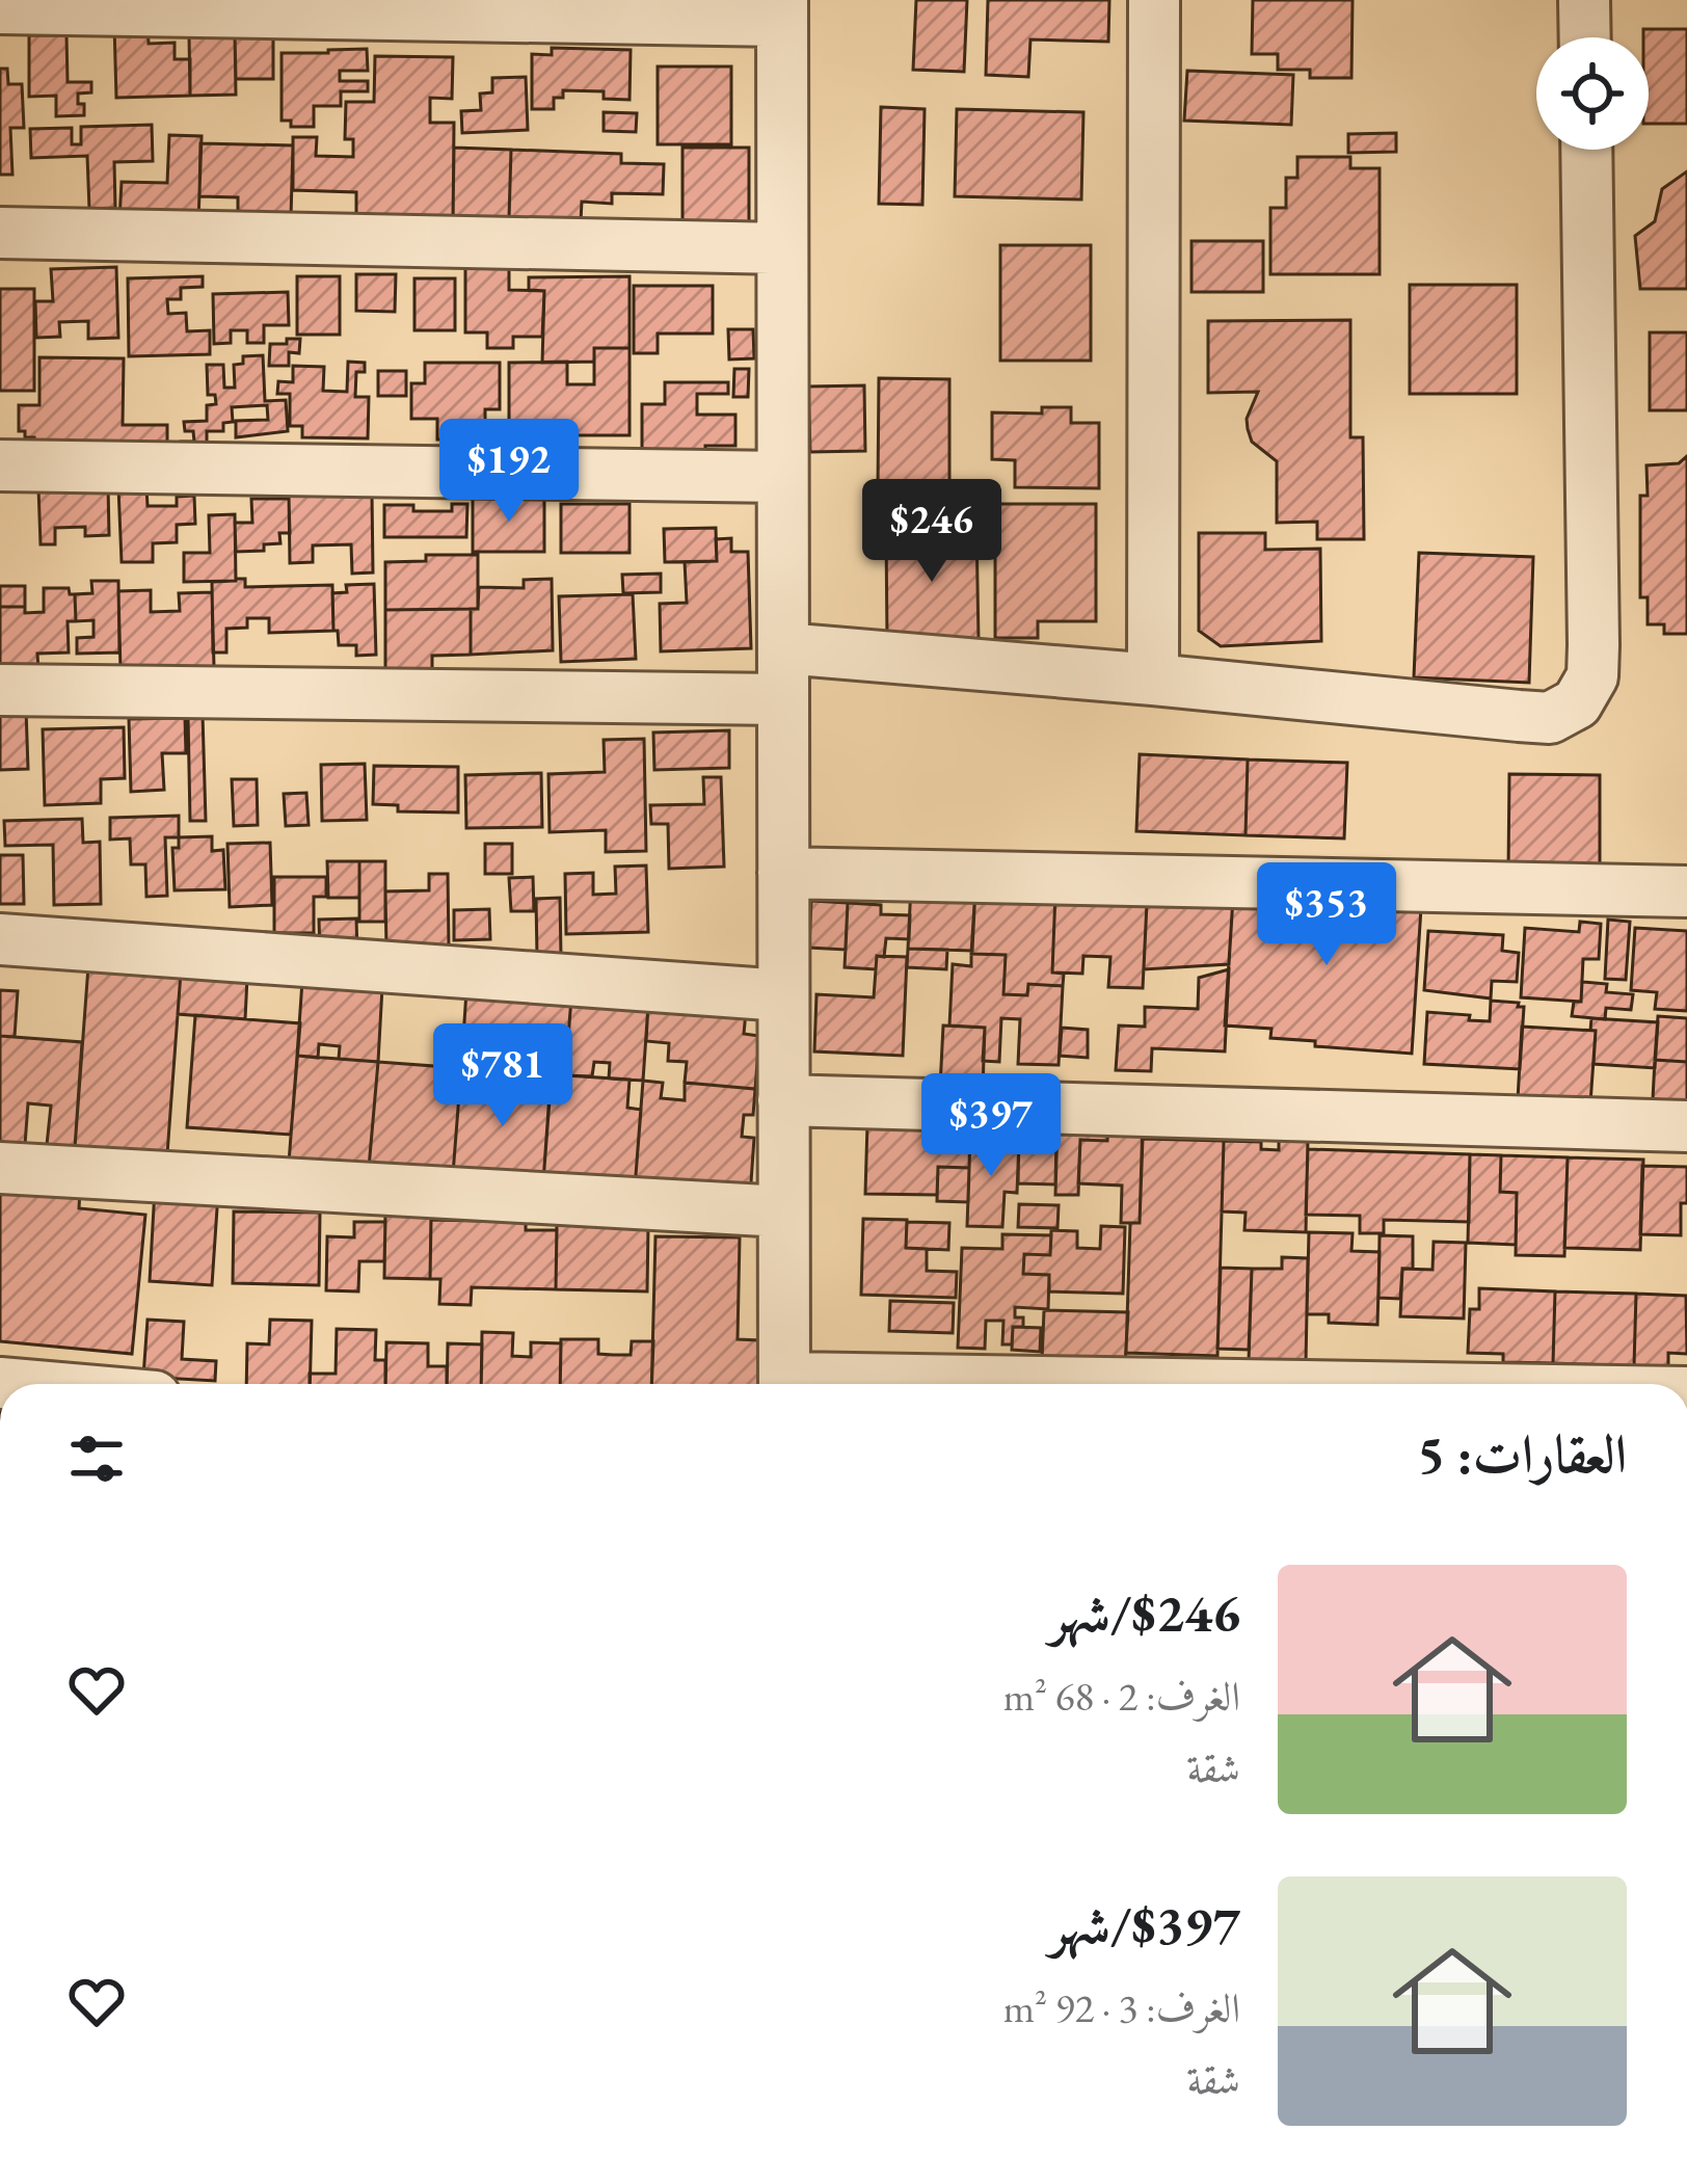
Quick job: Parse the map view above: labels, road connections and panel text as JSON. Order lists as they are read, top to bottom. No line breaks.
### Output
{"page":{"price":["$192","$246","$353","$781","$397"],"heading":"العقارات: 5","list":[{"name":"$246/شهر","note":"الغرف: 2 · 68 m² · شقة"},{"name":"$397/شهر","note":"الغرف: 3 · 92 m² · شقة"}]}}
